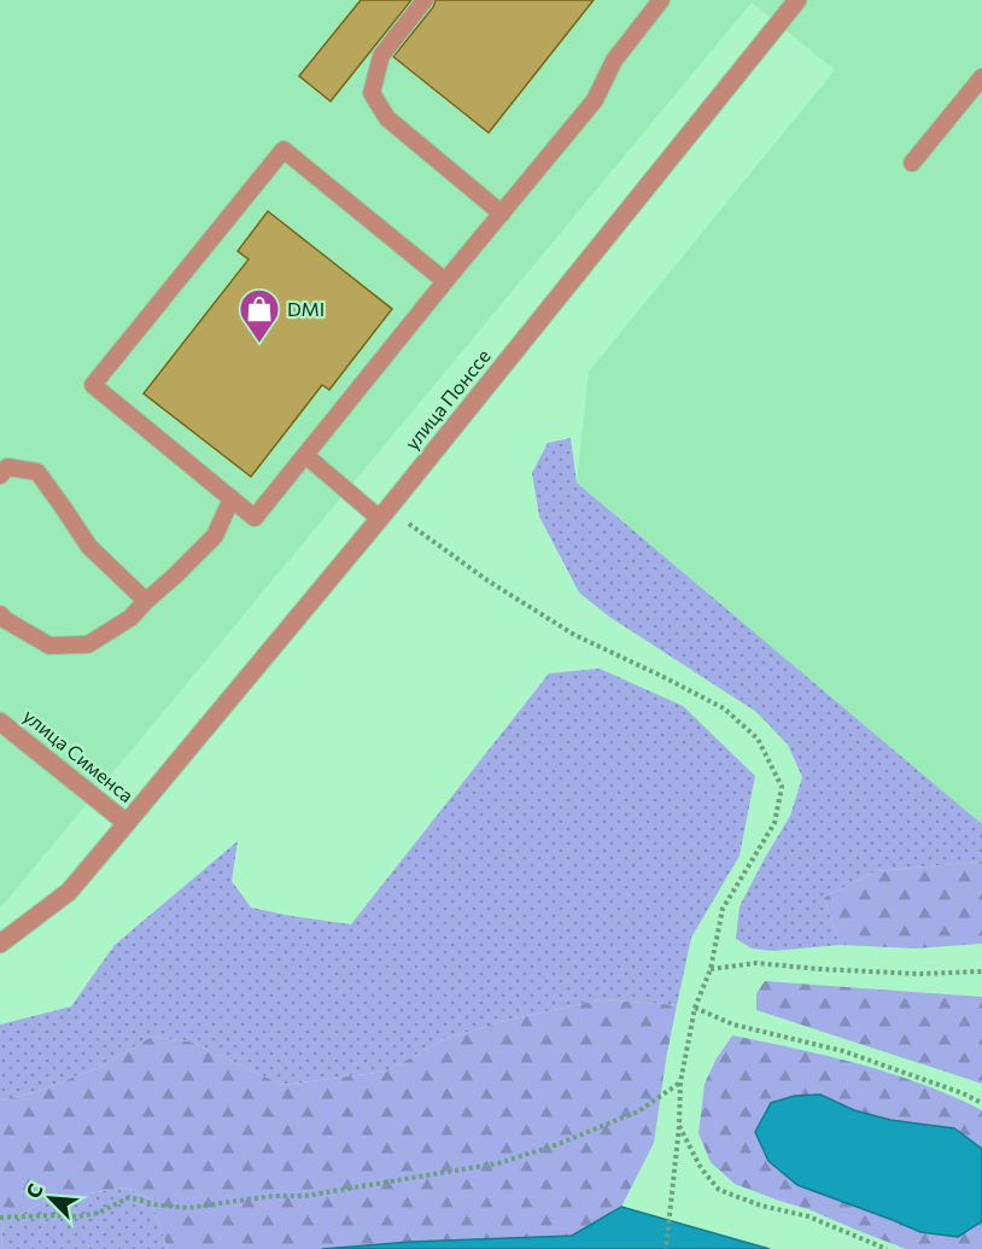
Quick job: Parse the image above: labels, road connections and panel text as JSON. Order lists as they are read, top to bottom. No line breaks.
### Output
{"streets":{"street":["улица Понссе","улица Сименса"]},"crossings":[["улица Понссе","улица Сименса"]],"places":{"shop":["DMI"]},"north":"top left"}
